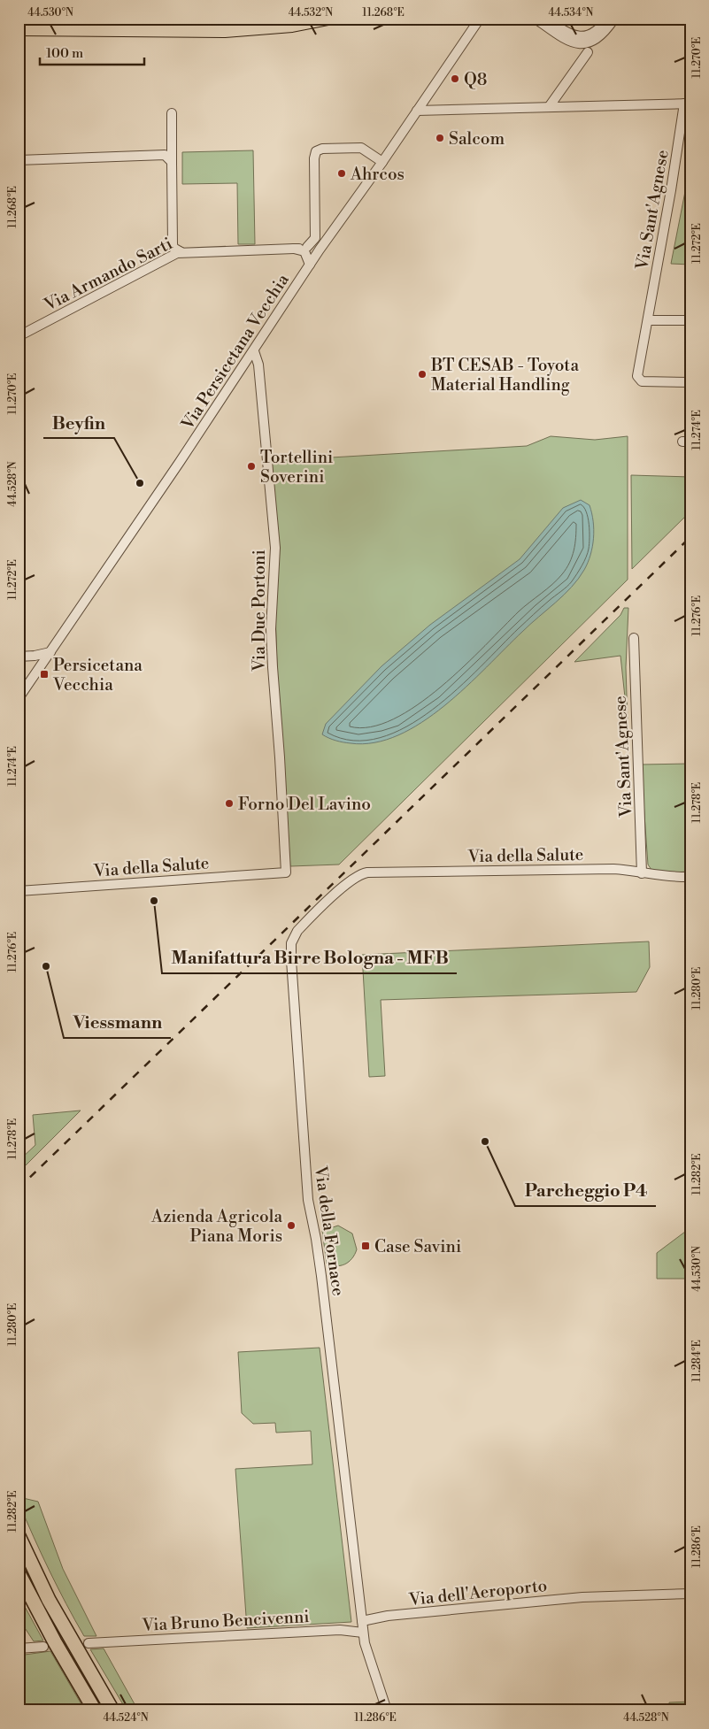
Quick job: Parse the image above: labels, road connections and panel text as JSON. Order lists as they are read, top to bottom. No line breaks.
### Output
{"streets":{"street":["Via Sant'Agnese","Via Armando Sarti","Via Persicetana Vecchia","Via Due Portoni","Via della Salute","Via della Fornace","Via dell'Aeroporto","Via Bruno Bencivenni"]},"crossings":[["Via Sant'Agnese","Via della Salute"],["Via Armando Sarti","Via Persicetana Vecchia"],["Via Persicetana Vecchia","Via Due Portoni"],["Via Due Portoni","Via della Salute"],["Via della Salute","Via della Fornace"],["Via della Fornace","Via dell'Aeroporto"]],"places":{"other":["Q8","Salcom","Ahrcos","BT CESAB - Toyota Material Handling","Tortellini Soverini","Beyfin","Forno Del Lavino","Manifattura Birre Bologna - MFB","Viessmann","Parcheggio P4","Azienda Agricola Piana Moris"],"transit":["Persicetana Vecchia","Case Savini"]},"scale_bar":"100 m","coordinates":["44.530°N","44.532°N","11.268°E","44.534°N","11.270°E","11.272°E","11.274°E","44.528°N","11.276°E","11.278°E","11.280°E","11.282°E","11.284°E","11.286°E","44.524°N"]}
